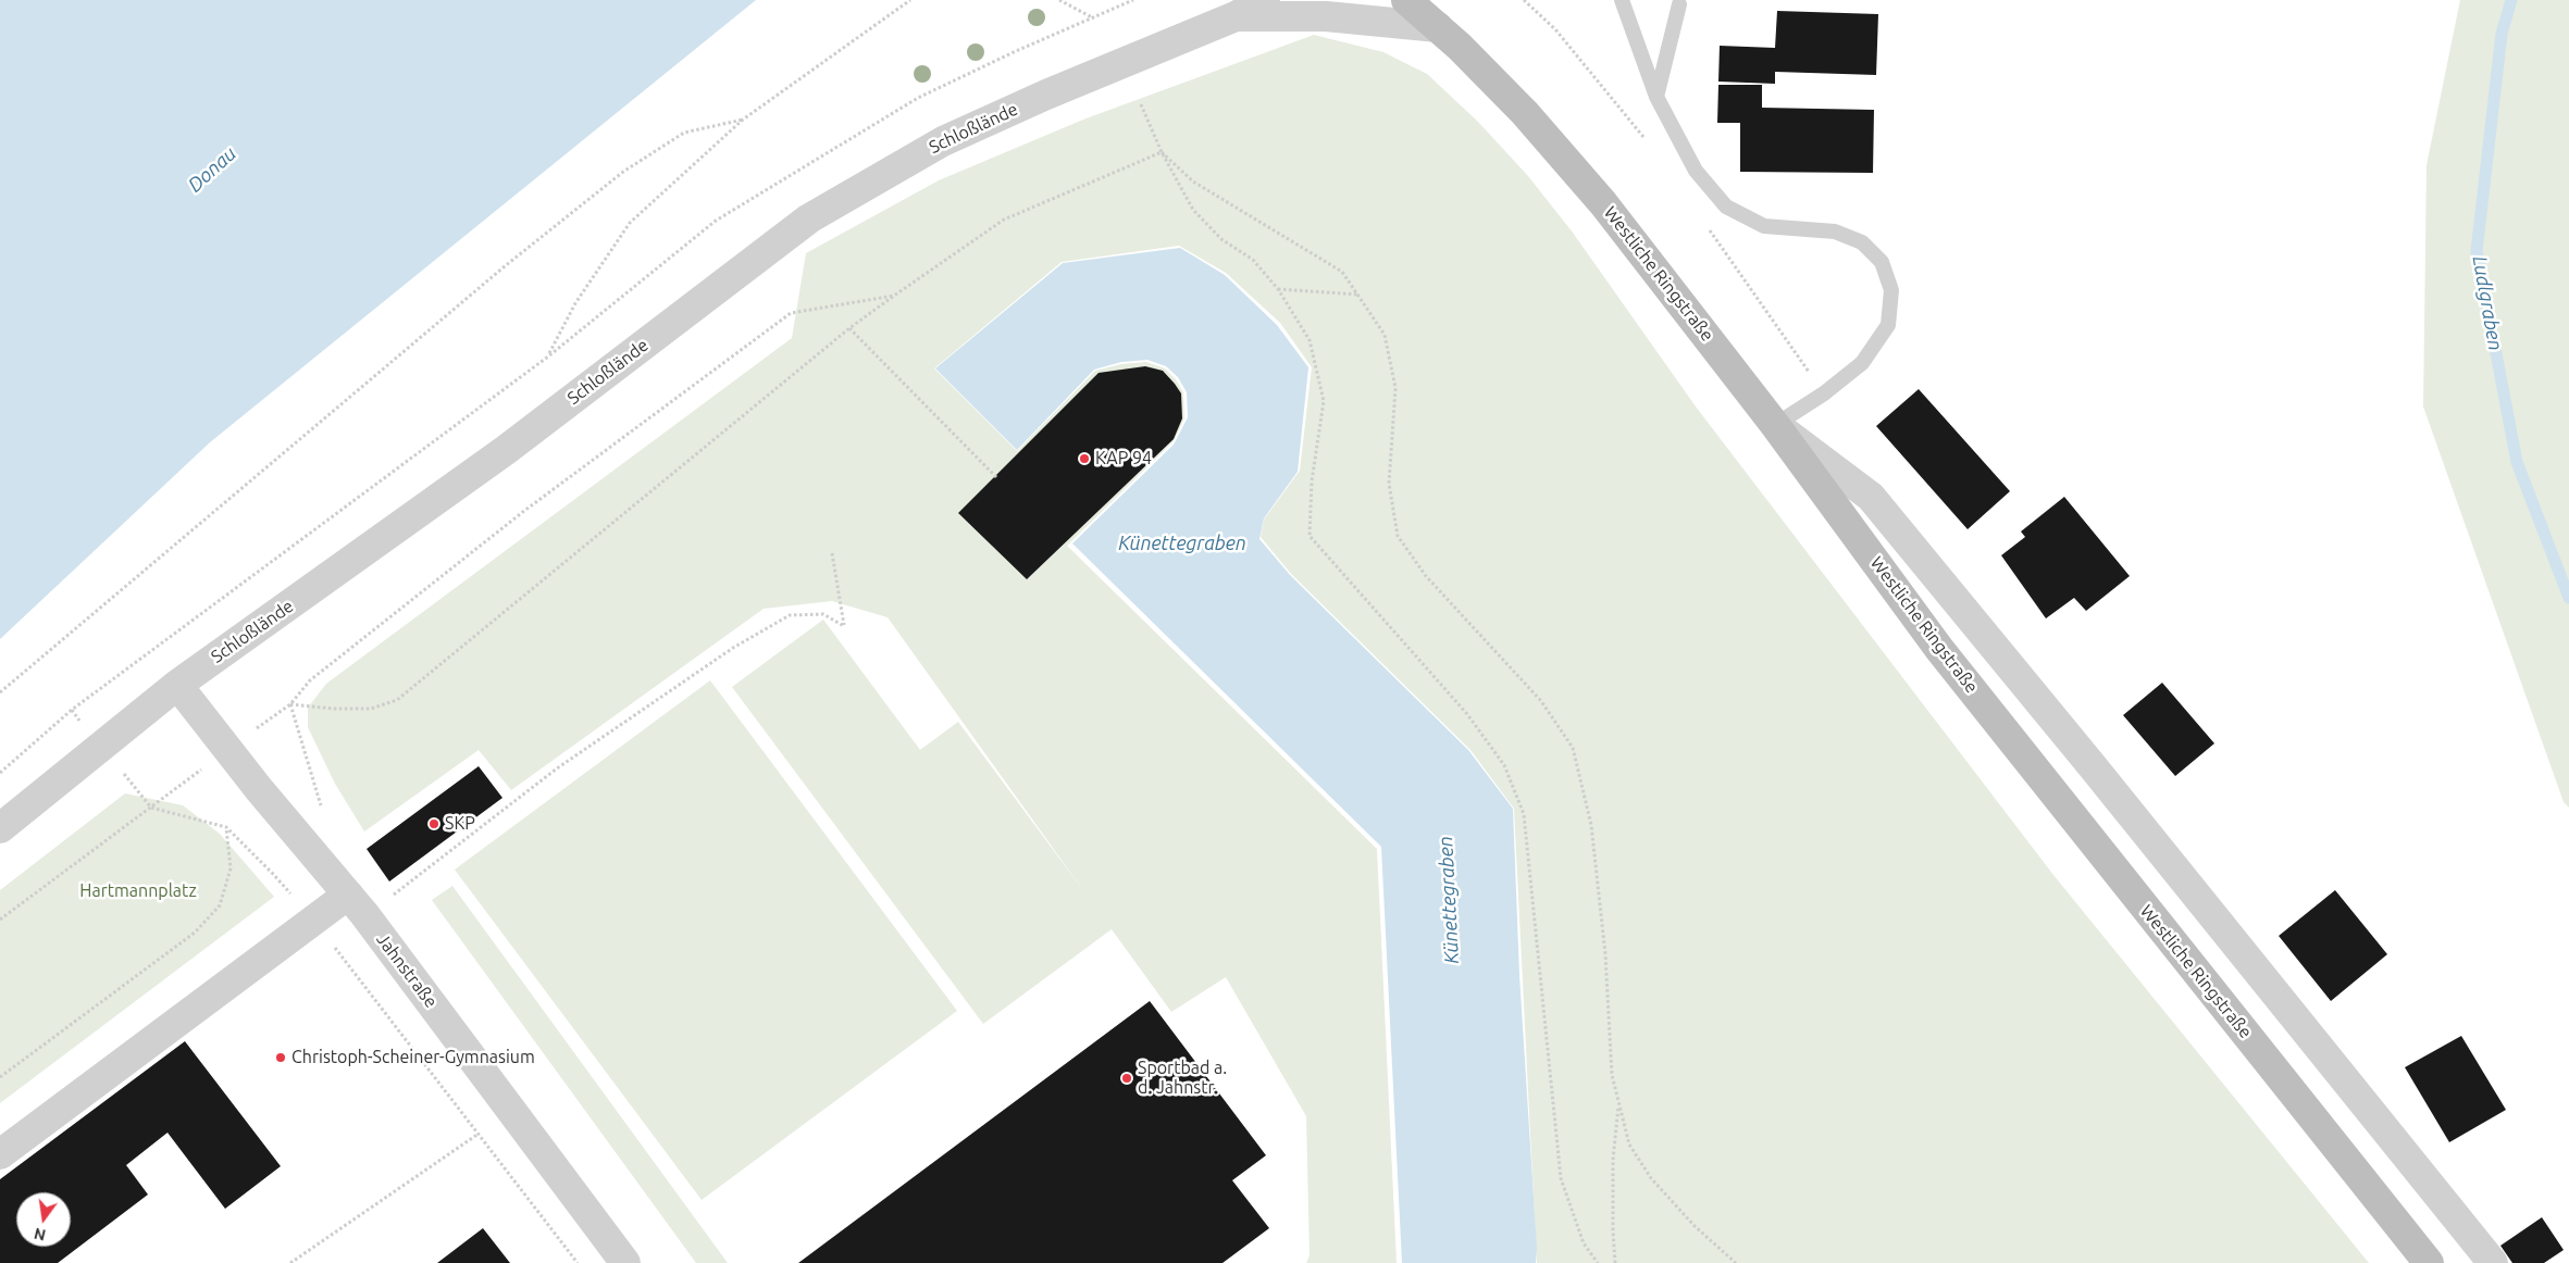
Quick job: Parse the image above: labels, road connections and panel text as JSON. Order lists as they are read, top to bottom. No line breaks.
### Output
{"streets":{"main road":["Westliche Ringstraße"],"street":["Schloßlände","Jahnstraße"]},"crossings":[["Schloßlände","Jahnstraße"]],"water":["Donau","Ludlgraben","Künettegraben"],"parks":["Hartmannplatz"],"places":["KAP 94","SKP","Christoph-Scheiner-Gymnasium","Sportbad a. d. Jahnstr."],"north":"bottom"}
